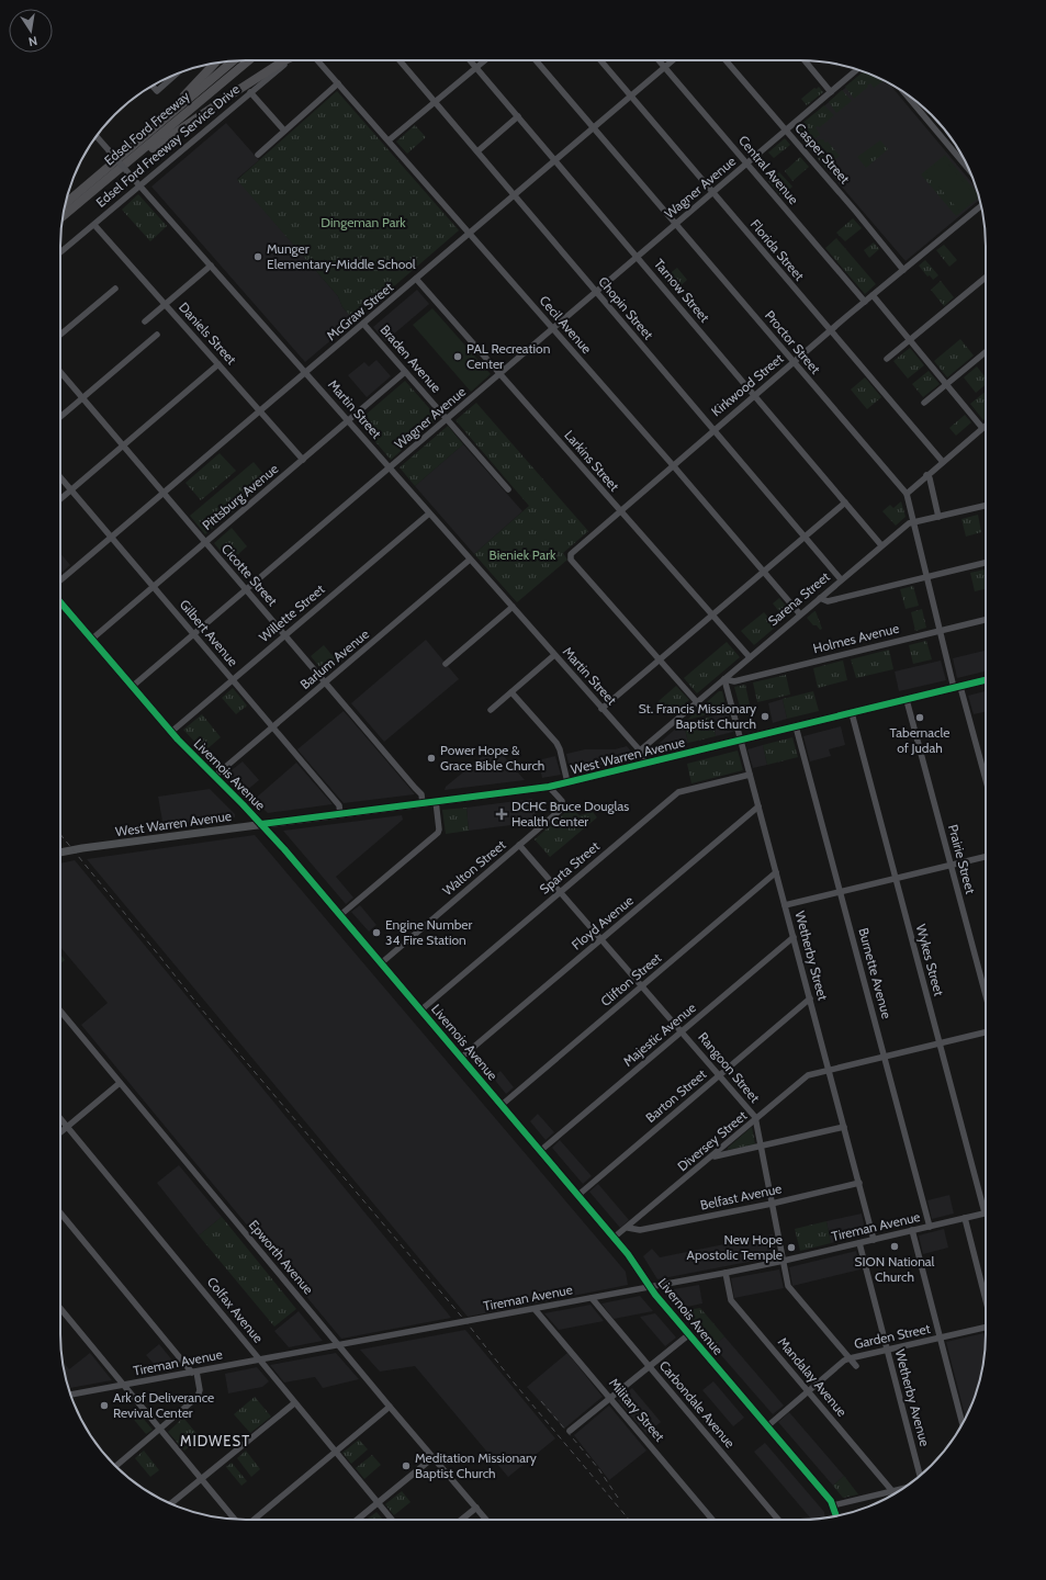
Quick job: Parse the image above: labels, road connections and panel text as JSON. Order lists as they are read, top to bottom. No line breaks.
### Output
{"streets":{"highway":["Edsel Ford Freeway"],"main road":["West Warren Avenue","Livernois Avenue"],"street":["Edsel Ford Freeway Service Drive","Casper Street","Central Avenue","Wagner Avenue","Florida Street","Tarnow Street","Chopin Street","McGraw Street","Cecil Avenue","Daniels Street","Proctor Street","Braden Avenue","Kirkwood Street","Martin Street","Larkins Street","Pittsburg Avenue","Cicotte Street","Sarena Street","Willette Street","Gilbert Avenue","Holmes Avenue","Barlum Avenue","Prairie Street","Walton Street","Sparta Street","Floyd Avenue","Wetherby Street","Wykes Street","Burnette Avenue","Clifton Street","Majestic Avenue","Rangoon Street","Barton Street","Diversey Street","Belfast Avenue","Tireman Avenue","Epworth Avenue","Colfax Avenue","Garden Street","Mandalay Avenue","Wetherby Avenue","Carbondale Avenue","Military Street"]},"crossings":[["Edsel Ford Freeway Service Drive","Daniels Street"],["Edsel Ford Freeway Service Drive","Martin Street"],["Casper Street","Wagner Avenue"],["Casper Street","Kirkwood Street"],["Central Avenue","Wagner Avenue"],["Central Avenue","McGraw Street"],["Central Avenue","Kirkwood Street"],["Wagner Avenue","Florida Street"],["Wagner Avenue","Tarnow Street"],["Wagner Avenue","Chopin Street"],["Wagner Avenue","Cecil Avenue"],["Wagner Avenue","Proctor Street"],["Wagner Avenue","Braden Avenue"],["Wagner Avenue","Martin Street"],["Wagner Avenue","Larkins Street"],["Wagner Avenue","Cicotte Street"],["Wagner Avenue","Gilbert Avenue"],["Wagner Avenue","Livernois Avenue"],["Florida Street","McGraw Street"],["Florida Street","Kirkwood Street"],["Tarnow Street","McGraw Street"],["Tarnow Street","Kirkwood Street"],["Tarnow Street","Sarena Street"],["Chopin Street","McGraw Street"],["Chopin Street","Kirkwood Street"],["Chopin Street","Sarena Street"],["McGraw Street","Cecil Avenue"],["McGraw Street","Daniels Street"],["McGraw Street","Proctor Street"],["McGraw Street","Braden Avenue"],["McGraw Street","Martin Street"],["McGraw Street","Larkins Street"],["McGraw Street","Cicotte Street"],["McGraw Street","Gilbert Avenue"],["Cecil Avenue","Kirkwood Street"],["Cecil Avenue","Sarena Street"],["Daniels Street","Pittsburg Avenue"],["Proctor Street","Kirkwood Street"],["Proctor Street","Sarena Street"],["Proctor Street","Holmes Avenue"],["Proctor Street","West Warren Avenue"],["Braden Avenue","Pittsburg Avenue"],["Kirkwood Street","Larkins Street"],["Martin Street","Pittsburg Avenue"],["Martin Street","Sarena Street"],["Martin Street","Willette Street"],["Martin Street","Barlum Avenue"],["Martin Street","West Warren Avenue"],["Larkins Street","Sarena Street"],["Pittsburg Avenue","Cicotte Street"],["Pittsburg Avenue","Gilbert Avenue"],["Pittsburg Avenue","Livernois Avenue"],["Cicotte Street","Willette Street"],["Cicotte Street","Barlum Avenue"],["Cicotte Street","West Warren Avenue"],["Sarena Street","Holmes Avenue"],["Sarena Street","Wetherby Street"],["Willette Street","Gilbert Avenue"],["Willette Street","Livernois Avenue"],["Gilbert Avenue","Barlum Avenue"],["Gilbert Avenue","West Warren Avenue"],["Holmes Avenue","Wetherby Street"],["Barlum Avenue","Livernois Avenue"],["West Warren Avenue","Livernois Avenue"],["West Warren Avenue","Prairie Street"],["West Warren Avenue","Walton Street"],["West Warren Avenue","Wetherby Street"],["West Warren Avenue","Wykes Street"],["West Warren Avenue","Burnette Avenue"],["Livernois Avenue","Walton Street"],["Livernois Avenue","Sparta Street"],["Livernois Avenue","Floyd Avenue"],["Livernois Avenue","Clifton Street"],["Livernois Avenue","Majestic Avenue"],["Livernois Avenue","Barton Street"],["Livernois Avenue","Diversey Street"],["Livernois Avenue","Tireman Avenue"],["Livernois Avenue","Garden Street"],["Walton Street","Rangoon Street"],["Sparta Street","Wetherby Street"],["Sparta Street","Rangoon Street"],["Floyd Avenue","Wetherby Street"],["Floyd Avenue","Rangoon Street"],["Wetherby Street","Clifton Street"],["Wetherby Street","Majestic Avenue"],["Wetherby Street","Barton Street"],["Wetherby Street","Diversey Street"],["Wetherby Street","Belfast Avenue"],["Wetherby Street","Tireman Avenue"],["Wykes Street","Diversey Street"],["Wykes Street","Tireman Avenue"],["Burnette Avenue","Diversey Street"],["Burnette Avenue","Tireman Avenue"],["Clifton Street","Rangoon Street"],["Majestic Avenue","Rangoon Street"],["Rangoon Street","Barton Street"],["Rangoon Street","Diversey Street"],["Rangoon Street","Belfast Avenue"],["Rangoon Street","Tireman Avenue"],["Rangoon Street","Garden Street"],["Diversey Street","Belfast Avenue"],["Tireman Avenue","Epworth Avenue"],["Tireman Avenue","Colfax Avenue"],["Tireman Avenue","Mandalay Avenue"],["Tireman Avenue","Wetherby Avenue"],["Tireman Avenue","Carbondale Avenue"],["Tireman Avenue","Military Street"],["Garden Street","Mandalay Avenue"],["Garden Street","Wetherby Avenue"]],"districts":["MIDWEST"],"parks":["Dingeman Park","Bieniek Park"],"places":{"other":["Munger Elementary-Middle School","PAL Recreation Center","St. Francis Missionary Baptist Church","Tabernacle of Judah","Power Hope & Grace Bible Church","Engine Number 34 Fire Station","SION National Church","New Hope Apostolic Temple","Ark of Deliverance Revival Center","Meditation Missionary Baptist Church"],"health":["DCHC Bruce Douglas Health Center"]},"north":"bottom"}
